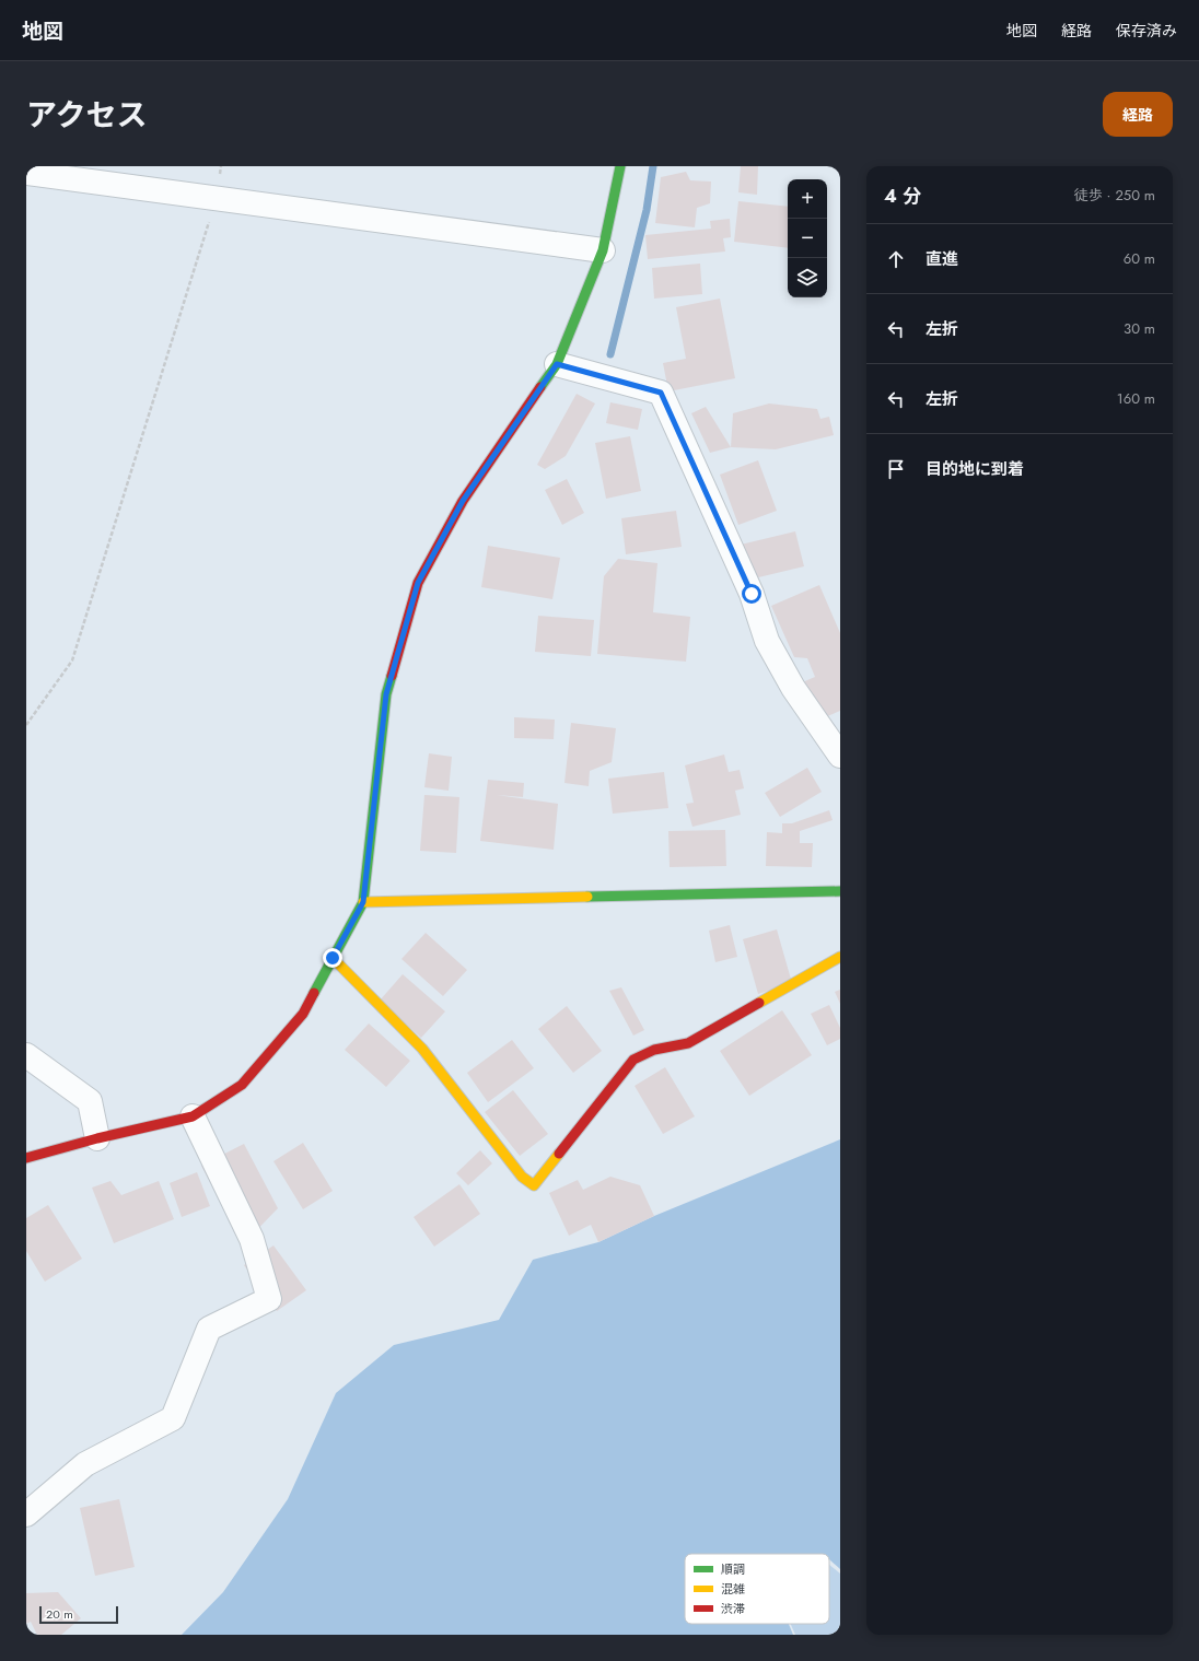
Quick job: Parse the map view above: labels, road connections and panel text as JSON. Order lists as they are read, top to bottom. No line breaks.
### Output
{"legend":["順調","混雑","渋滞"],"scale_bar":"20 m","page":{"header":"地図","nav":["地図","経路","保存済み"],"title":"アクセス","buttons":"経路","heading":["4 分","徒歩 · 250 m"],"map_buttons":["+","−"],"list":[["直進","60 m"],["左折","30 m"],["左折","160 m"],"目的地に到着"],"scale":"20 m"}}
